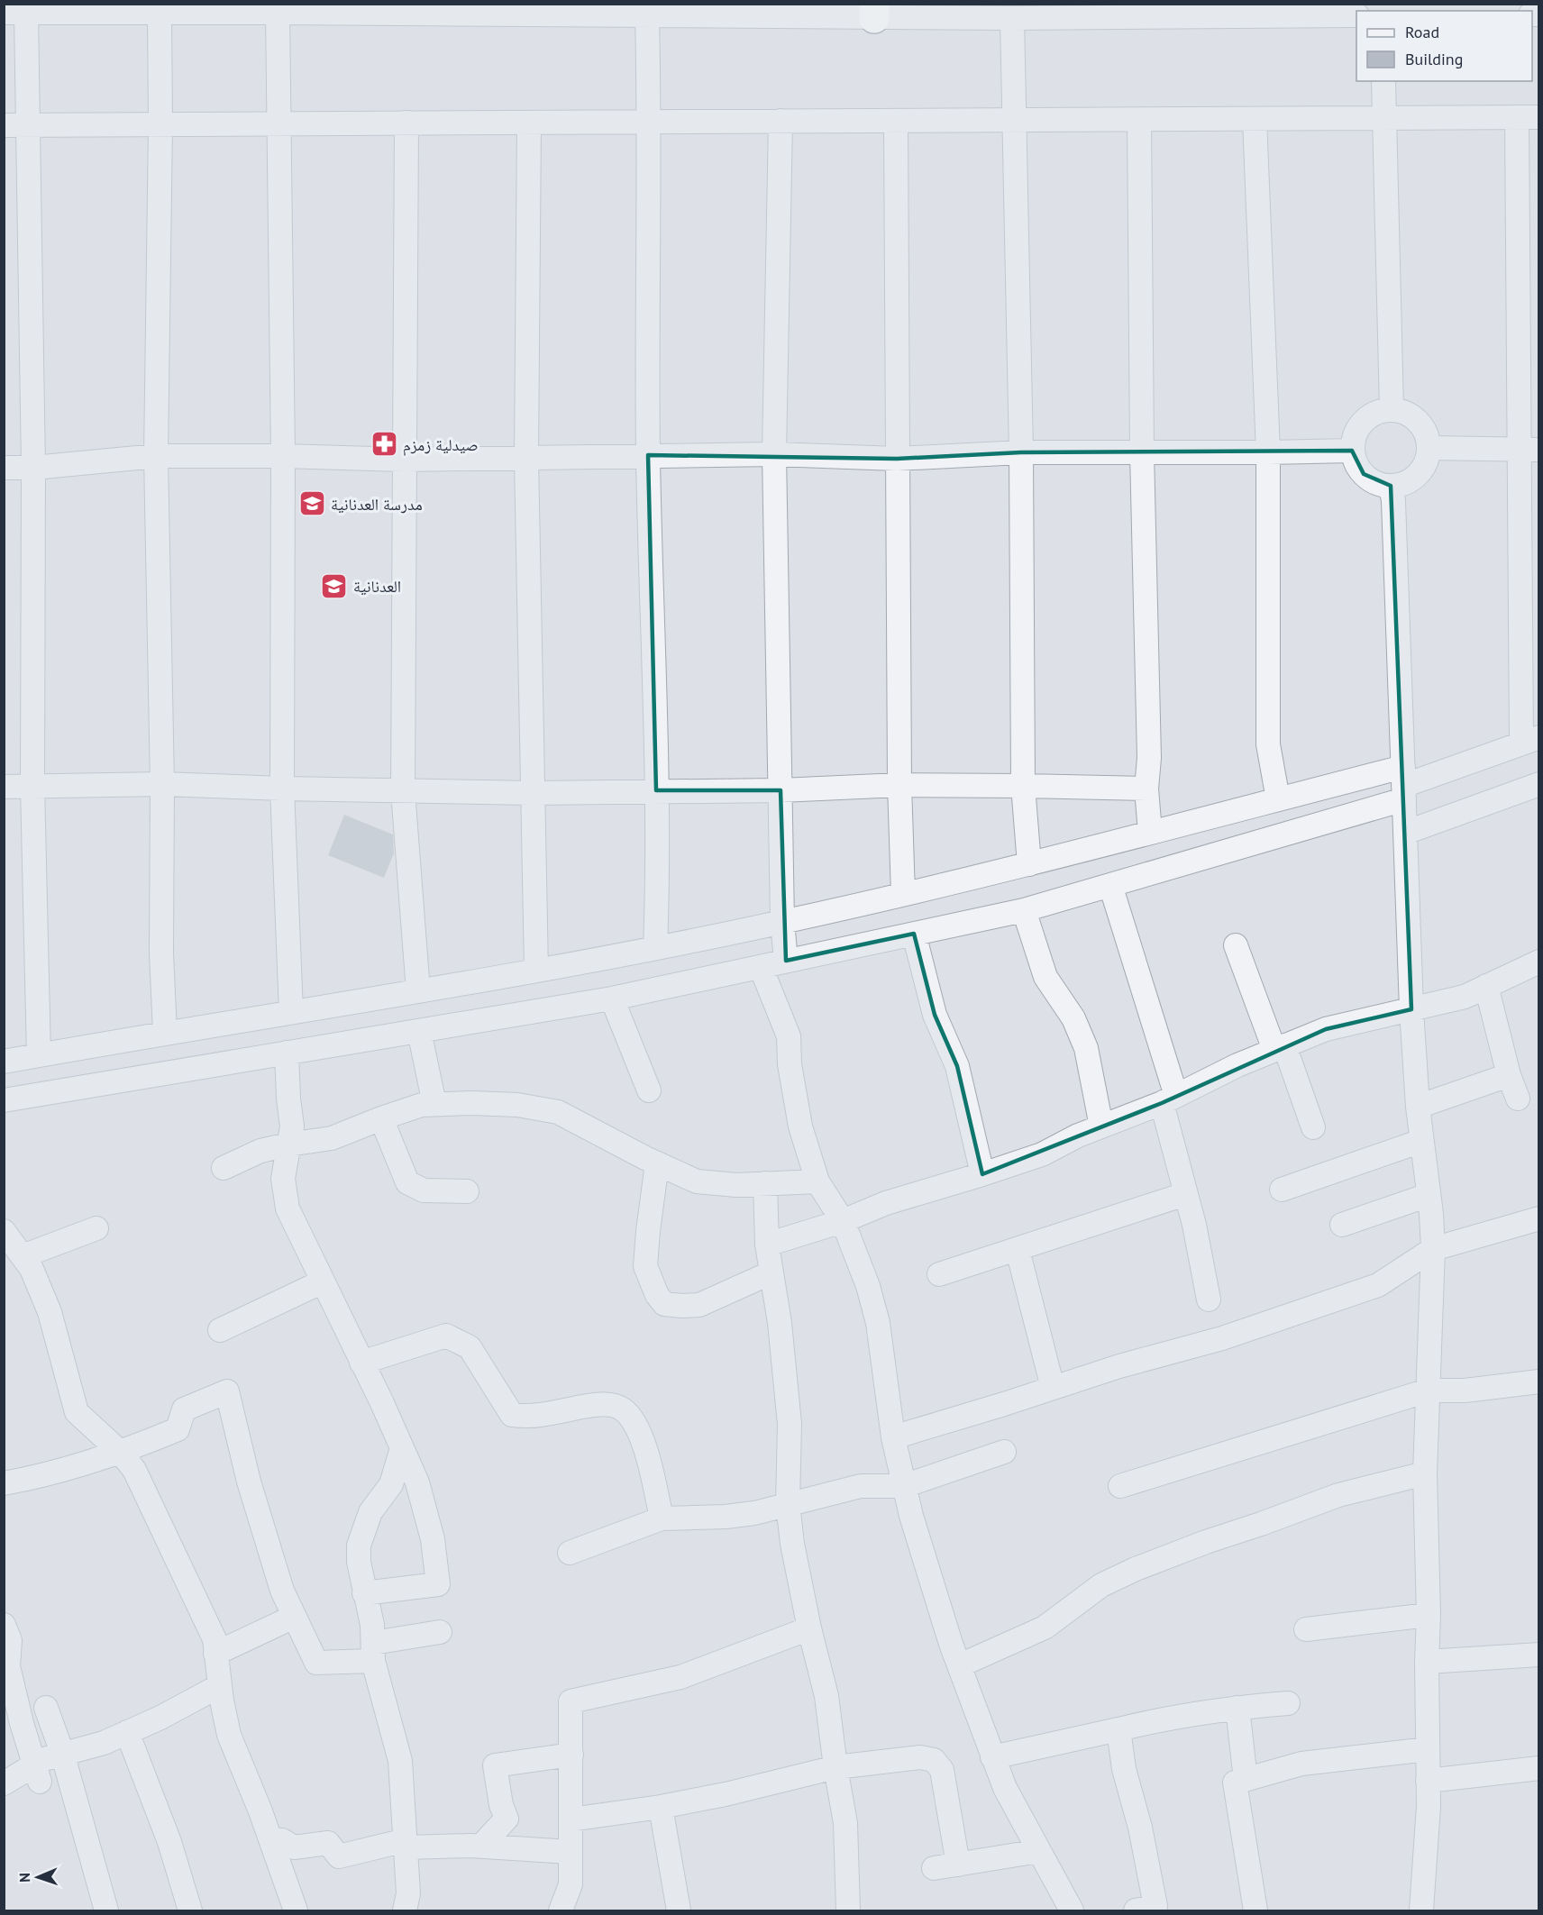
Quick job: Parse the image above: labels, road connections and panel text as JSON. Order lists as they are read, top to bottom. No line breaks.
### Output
{"places":{"pharmacy":["صيدلية زمزم"],"school or university":["مدرسة العدنانية","العدنانية"]},"legend":["Road","Building"],"north":"left"}
